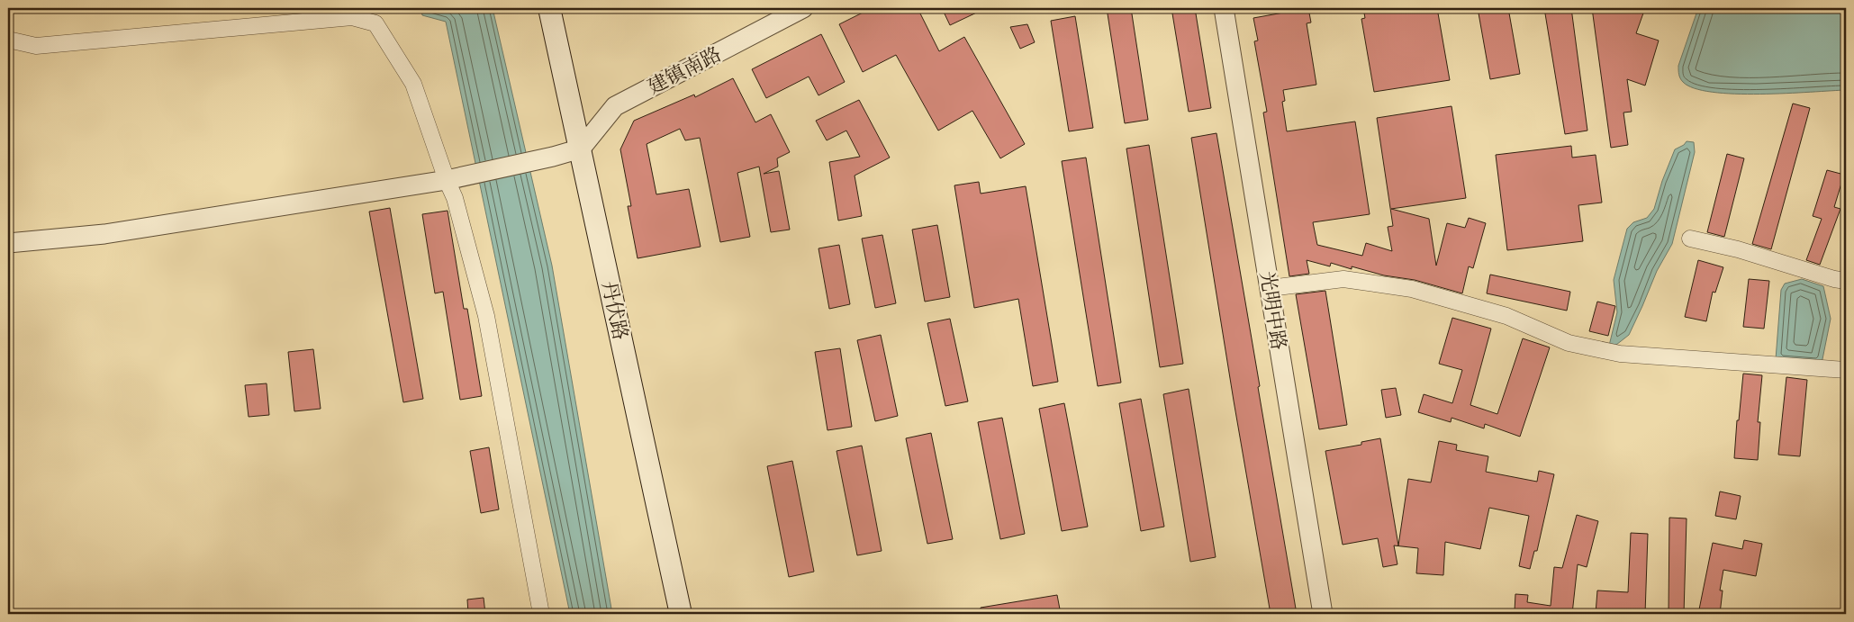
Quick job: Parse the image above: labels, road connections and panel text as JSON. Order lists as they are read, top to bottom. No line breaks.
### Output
{"streets":{"main road":["丹伏路"],"street":["建镇南路","光明中路"]},"crossings":[["建镇南路","丹伏路"]]}
